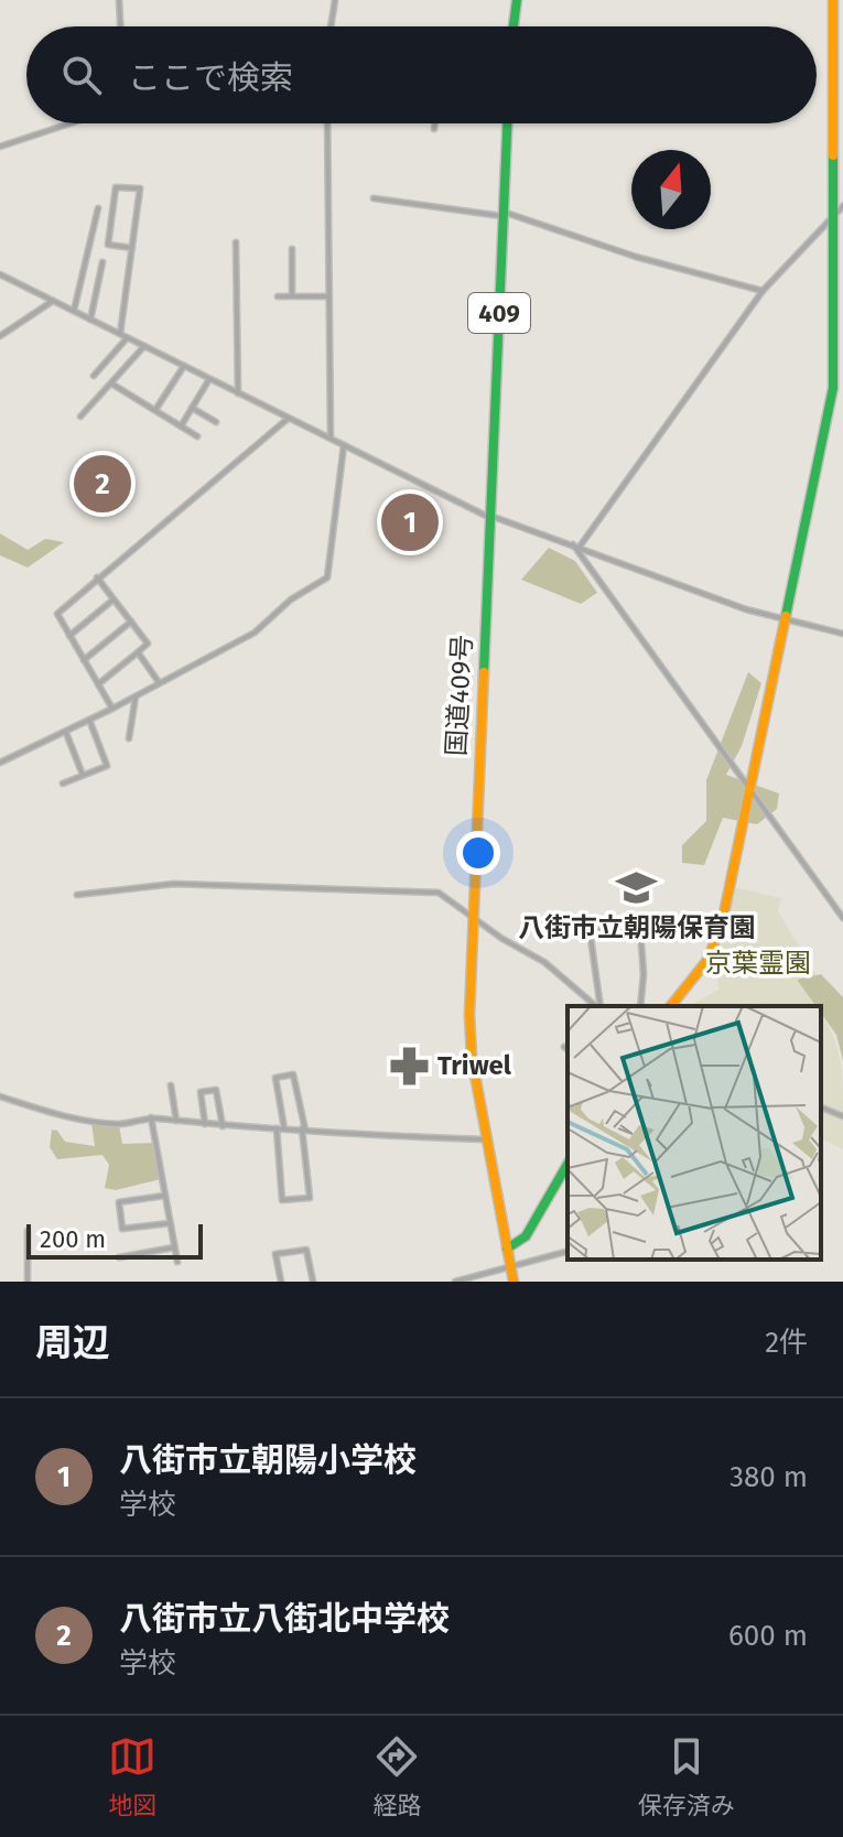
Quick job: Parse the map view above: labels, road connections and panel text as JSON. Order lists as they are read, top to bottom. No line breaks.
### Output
{"streets":{"main road":["409","国道409号"]},"parks":["京葉霊園"],"places":{"school or university":["八街市立朝陽保育園"],"pharmacy":["Triwel"]},"scale_bar":"200 m","north":"top","page":{"search":"ここで検索","pins":["2","1"],"scale":"200 m","heading":["周辺","2件"],"list":[{"mark":"1","name":"八街市立朝陽小学校","note":"学校","value":"380 m"},{"mark":"2","name":"八街市立八街北中学校","note":"学校","value":"600 m"}],"nav":["地図","経路","保存済み"]}}
